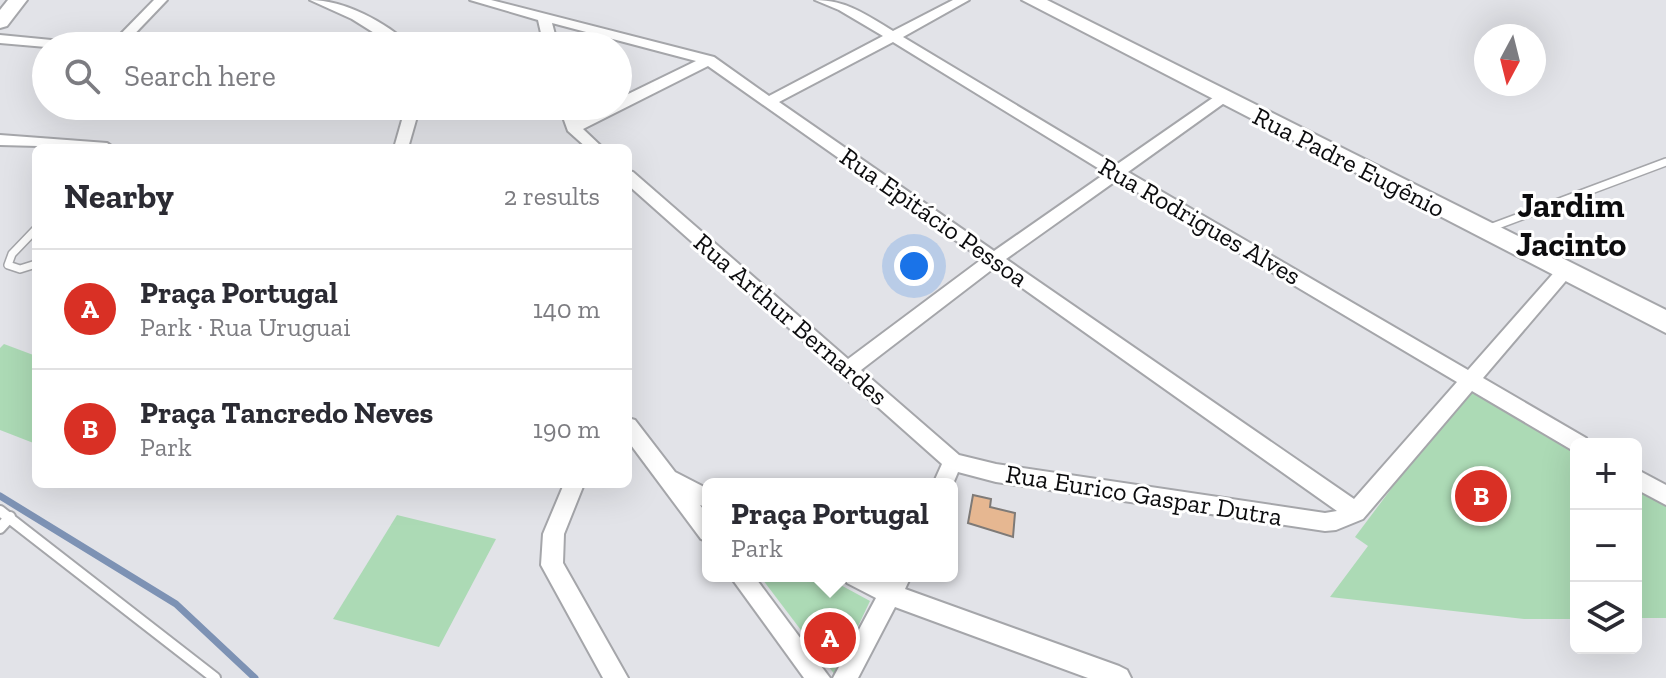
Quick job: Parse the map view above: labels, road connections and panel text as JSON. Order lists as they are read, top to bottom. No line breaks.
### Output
{"streets":{"main road":["Rua Padre Eugênio"],"street":["Rua Epitácio Pessoa","Rua Rodrigues Alves","Rua Arthur Bernardes","Rua Eurico Gaspar Dutra"]},"crossings":[["Rua Epitácio Pessoa","Rua Eurico Gaspar Dutra"],["Rua Arthur Bernardes","Rua Eurico Gaspar Dutra"]],"districts":["Jardim Jacinto"],"north":"bottom","page":{"search":"Search here","heading":["Nearby","2 results"],"list":[{"mark":"A","name":"Praça Portugal","note":"Park · Rua Uruguai","value":"140 m"},{"mark":"B","name":"Praça Tancredo Neves","note":"Park","value":"190 m"}],"map_buttons":["+","−"],"pins":["B","A"],"popup":["Praça Portugal","Park"]}}
